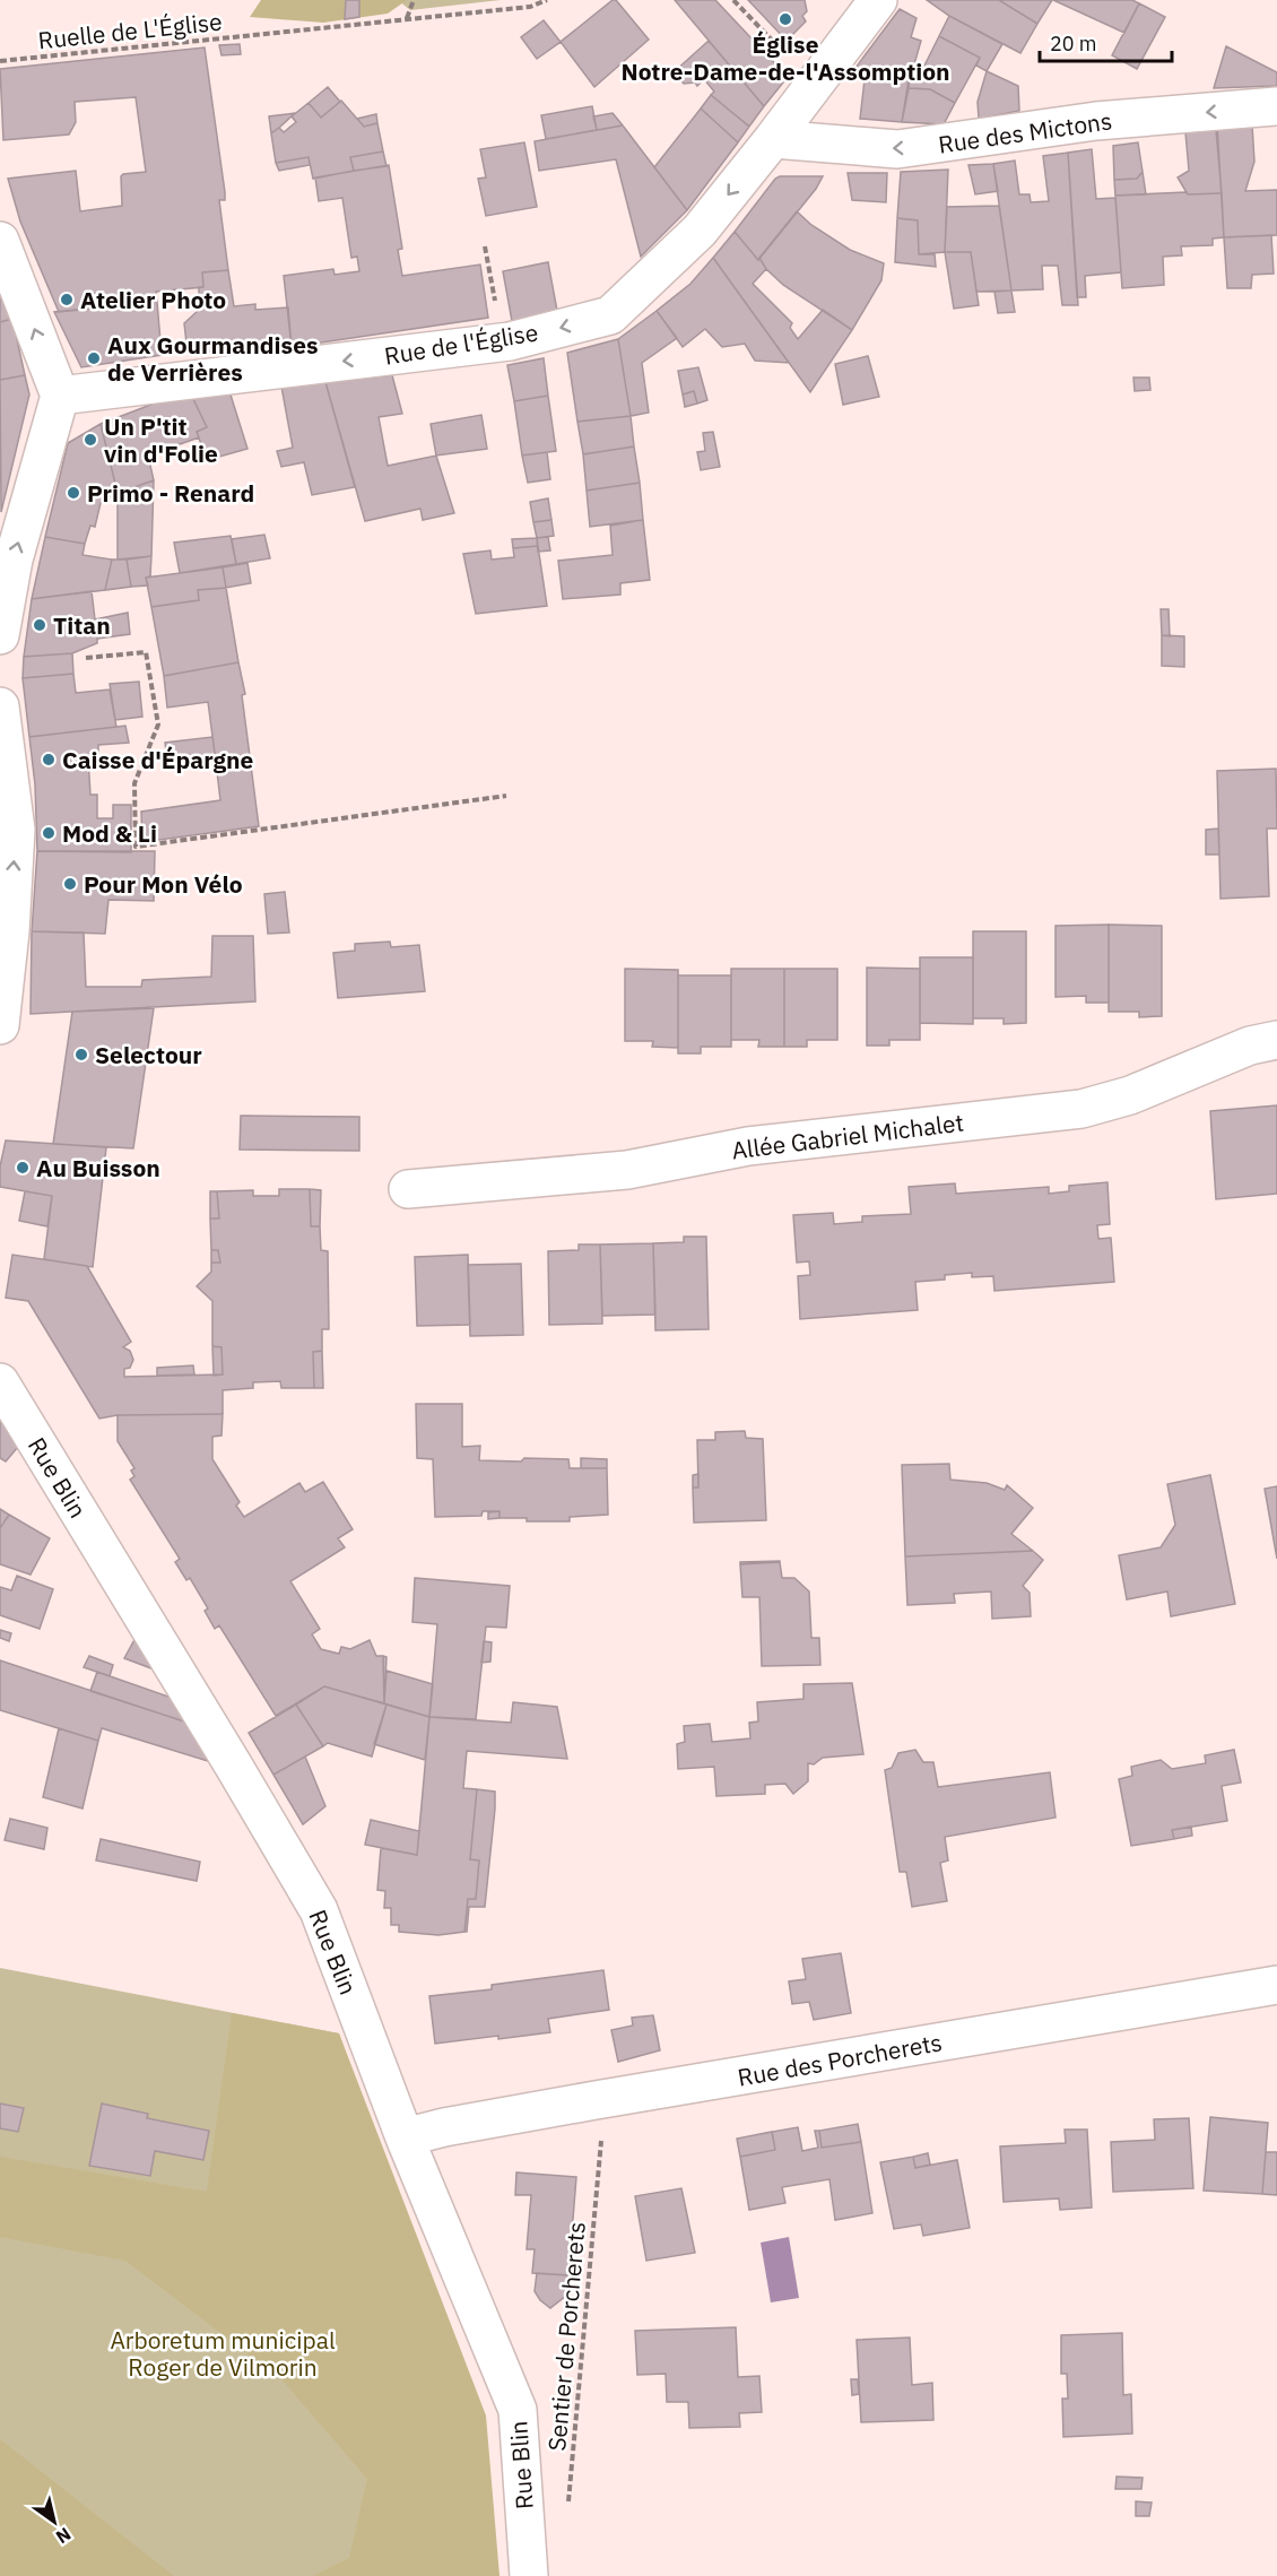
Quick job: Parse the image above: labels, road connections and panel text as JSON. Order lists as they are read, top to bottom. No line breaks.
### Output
{"streets":{"street":["Rue des Mictons","Rue de l'Église","Allée Gabriel Michalet","Rue Blin","Rue des Porcherets"],"path":["Ruelle de L'Église","Sentier de Porcherets"]},"crossings":[["Rue des Mictons","Rue de l'Église"],["Rue Blin","Rue des Porcherets"],["Rue des Porcherets","Sentier de Porcherets"]],"one_way":["Rue des Mictons","Rue de l'Église"],"parks":["Arboretum municipal Roger de Vilmorin"],"places":["Église Notre-Dame-de-l'Assomption","Atelier Photo","Aux Gourmandises de Verrières","Un P'tit vin d'Folie","Primo - Renard","Titan","Caisse d'Épargne","Mod & Li","Pour Mon Vélo","Selectour","Au Buisson"],"scale_bar":"20 m","north":"bottom right"}
